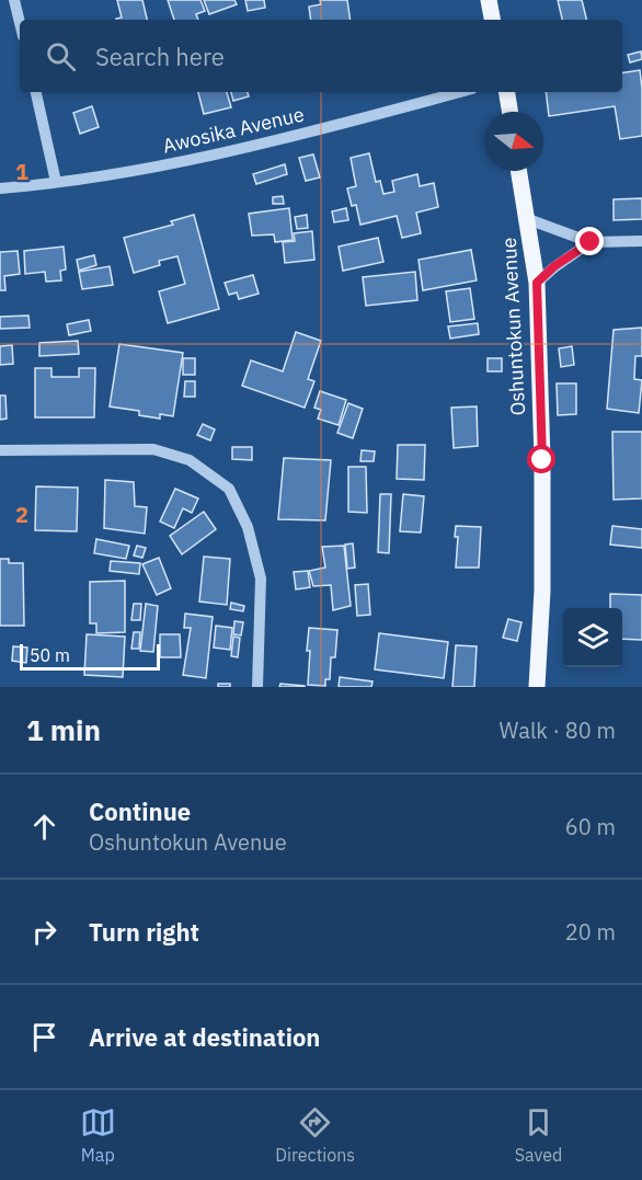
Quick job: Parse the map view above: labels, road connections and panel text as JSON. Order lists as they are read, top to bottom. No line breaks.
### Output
{"streets":{"main road":["Oshuntokun Avenue"],"street":["Awosika Avenue"]},"scale_bar":"50 m","north":"right","page":{"search":"Search here","scale":"50 m","heading":["1 min","Walk · 80 m"],"list":[["Continue","Oshuntokun Avenue","60 m"],["Turn right","20 m"],"Arrive at destination"],"nav":["Map","Directions","Saved"]},"grid":{"rows":["1","2"]}}
